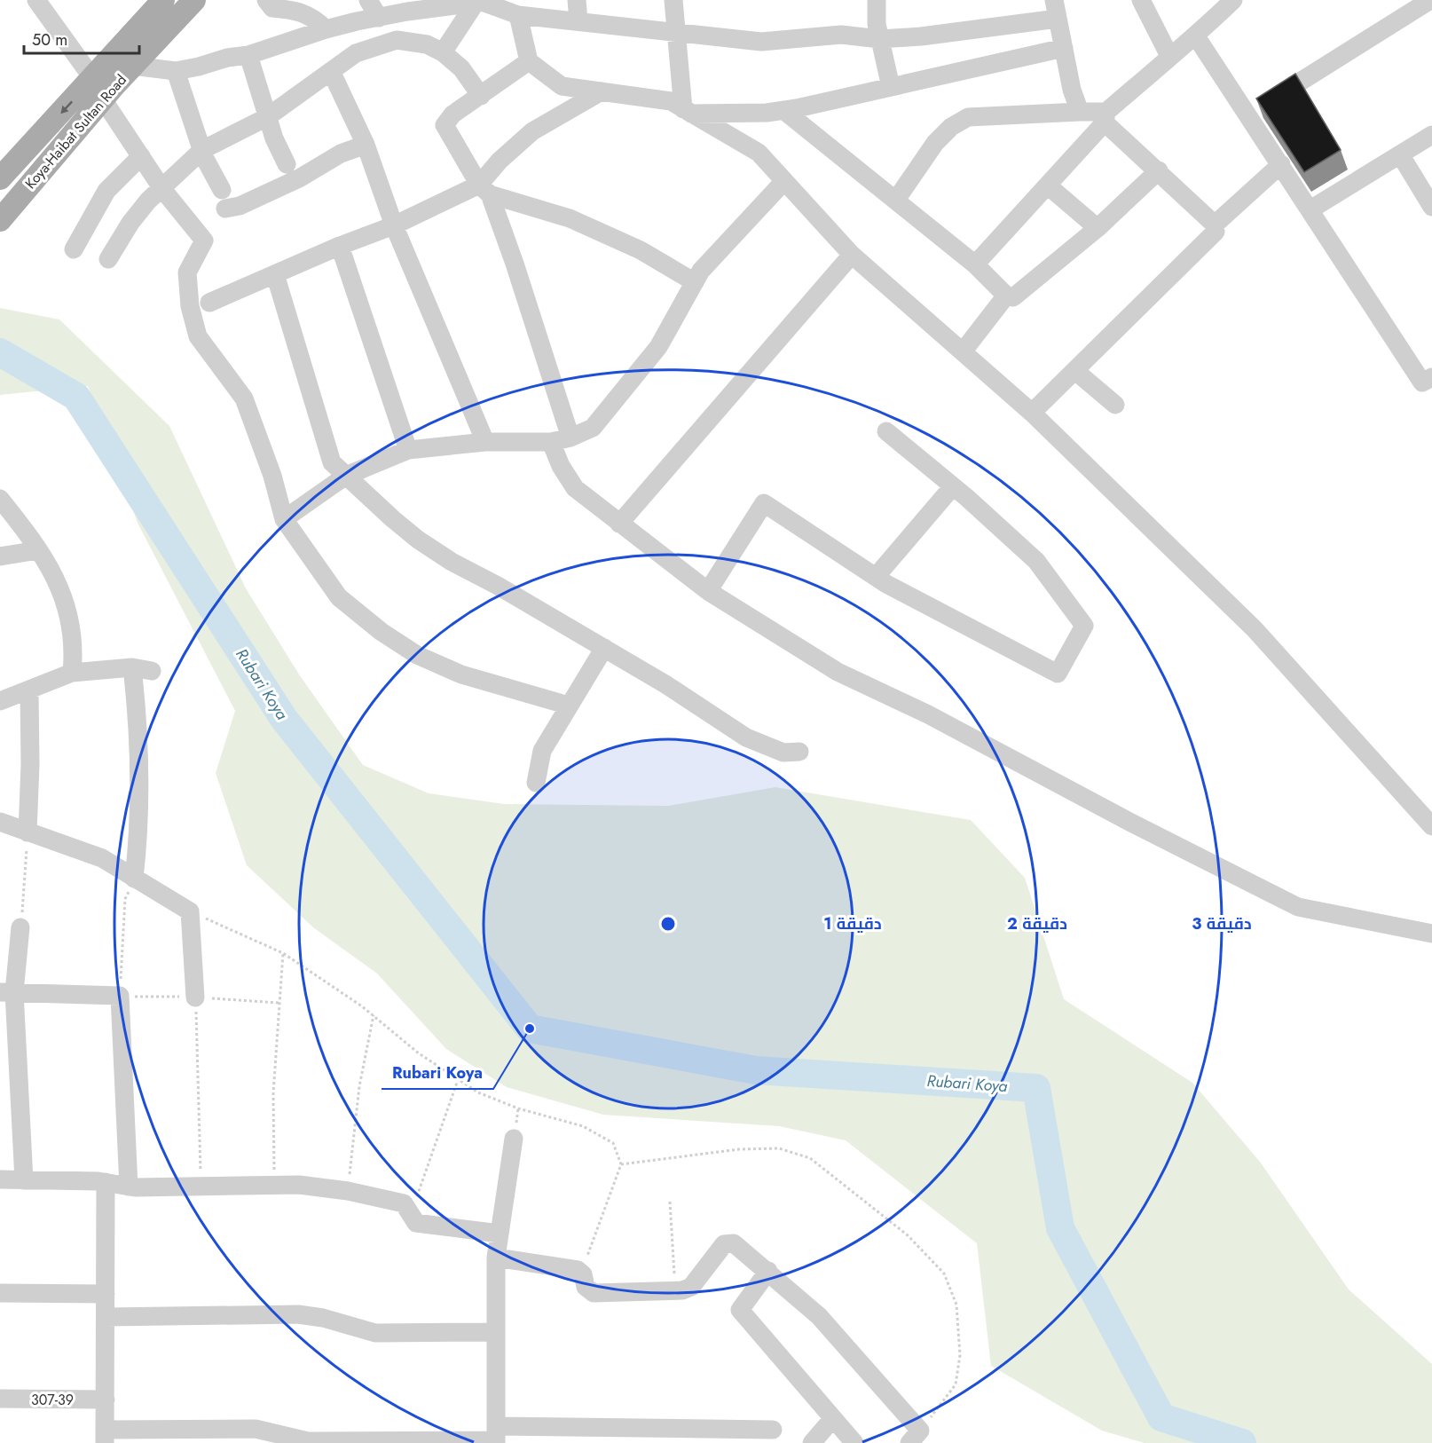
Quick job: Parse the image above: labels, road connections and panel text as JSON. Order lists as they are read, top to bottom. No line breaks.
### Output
{"streets":{"main road":["Koya-Haibat Sultan Road"],"street":["307-39"]},"water":["Rubari Koya"],"places":["Rubari Koya"],"scale_bar":"50 m","rings":["1 دقيقة","2 دقيقة","3 دقيقة"]}
